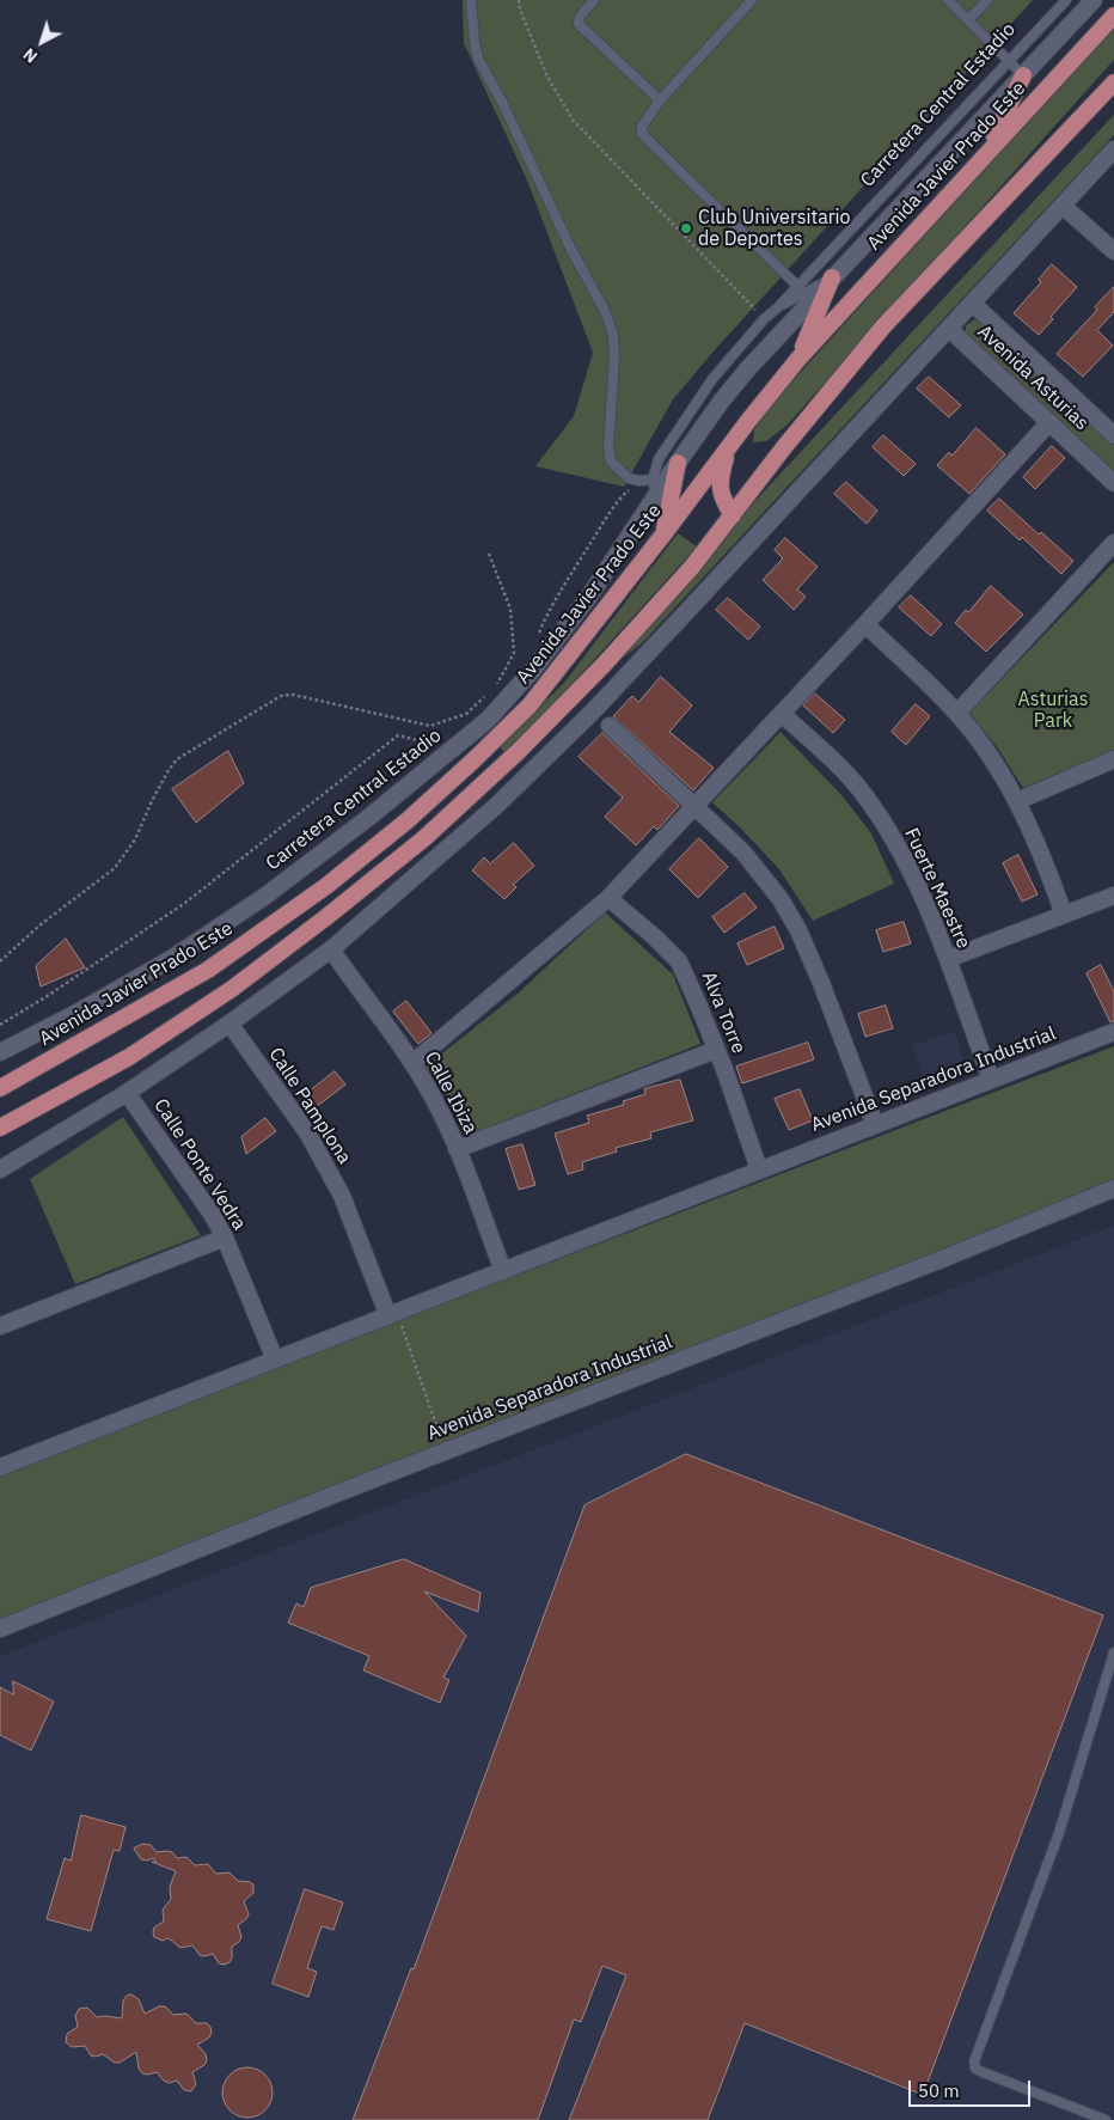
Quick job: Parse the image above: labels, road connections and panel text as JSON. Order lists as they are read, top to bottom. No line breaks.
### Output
{"streets":{"main road":["Avenida Javier Prado Este"],"street":["Carretera Central Estadio","Avenida Asturias","Fuerte Maestre","Alva Torre","Avenida Separadora Industrial","Calle Ibiza","Calle Pamplona","Calle Ponte Vedra"]},"crossings":[["Fuerte Maestre","Avenida Separadora Industrial"],["Alva Torre","Avenida Separadora Industrial"],["Avenida Separadora Industrial","Calle Ibiza"],["Avenida Separadora Industrial","Calle Pamplona"],["Avenida Separadora Industrial","Calle Ponte Vedra"]],"parks":["Asturias Park"],"places":["Club Universitario de Deportes"],"scale_bar":"50 m","north":"bottom left"}
